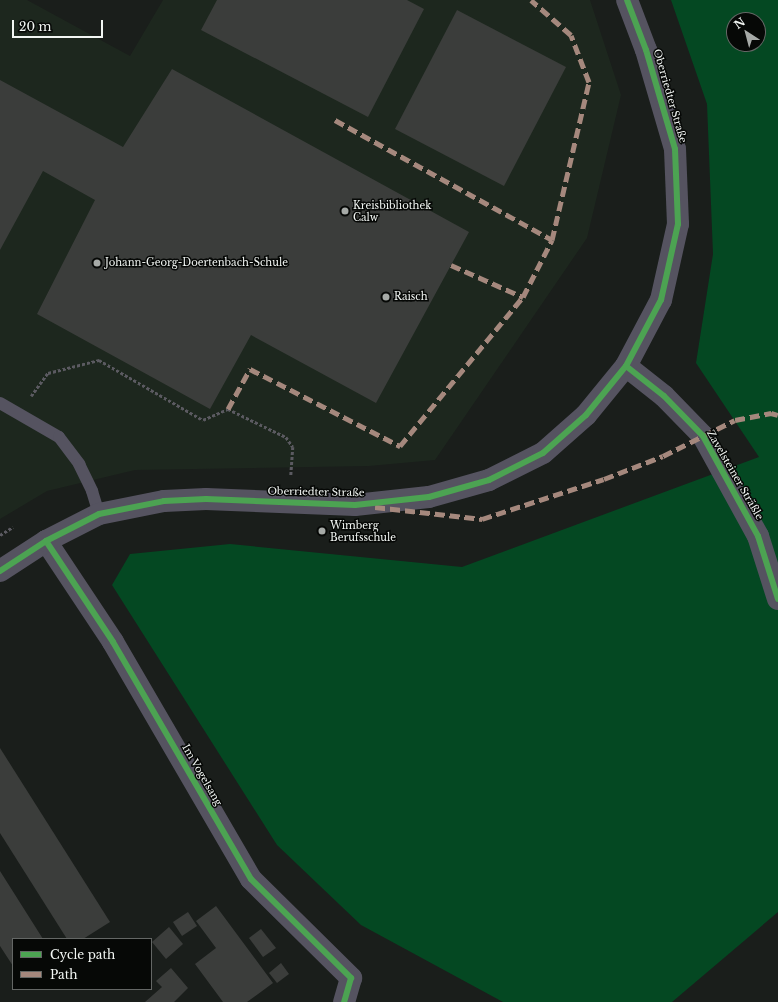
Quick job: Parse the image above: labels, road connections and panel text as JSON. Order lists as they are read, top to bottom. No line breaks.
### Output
{"streets":{"street":["Oberriedter Straße","Zavelsteiner Sträßle","Im Vogelsang"]},"crossings":[["Oberriedter Straße","Zavelsteiner Sträßle"],["Oberriedter Straße","Im Vogelsang"]],"places":["Kreisbibliothek Calw","Johann-Georg-Doertenbach-Schule","Raisch","Wimberg Berufsschule"],"legend":["Cycle path","Path"],"scale_bar":"20 m","north":"top left"}
